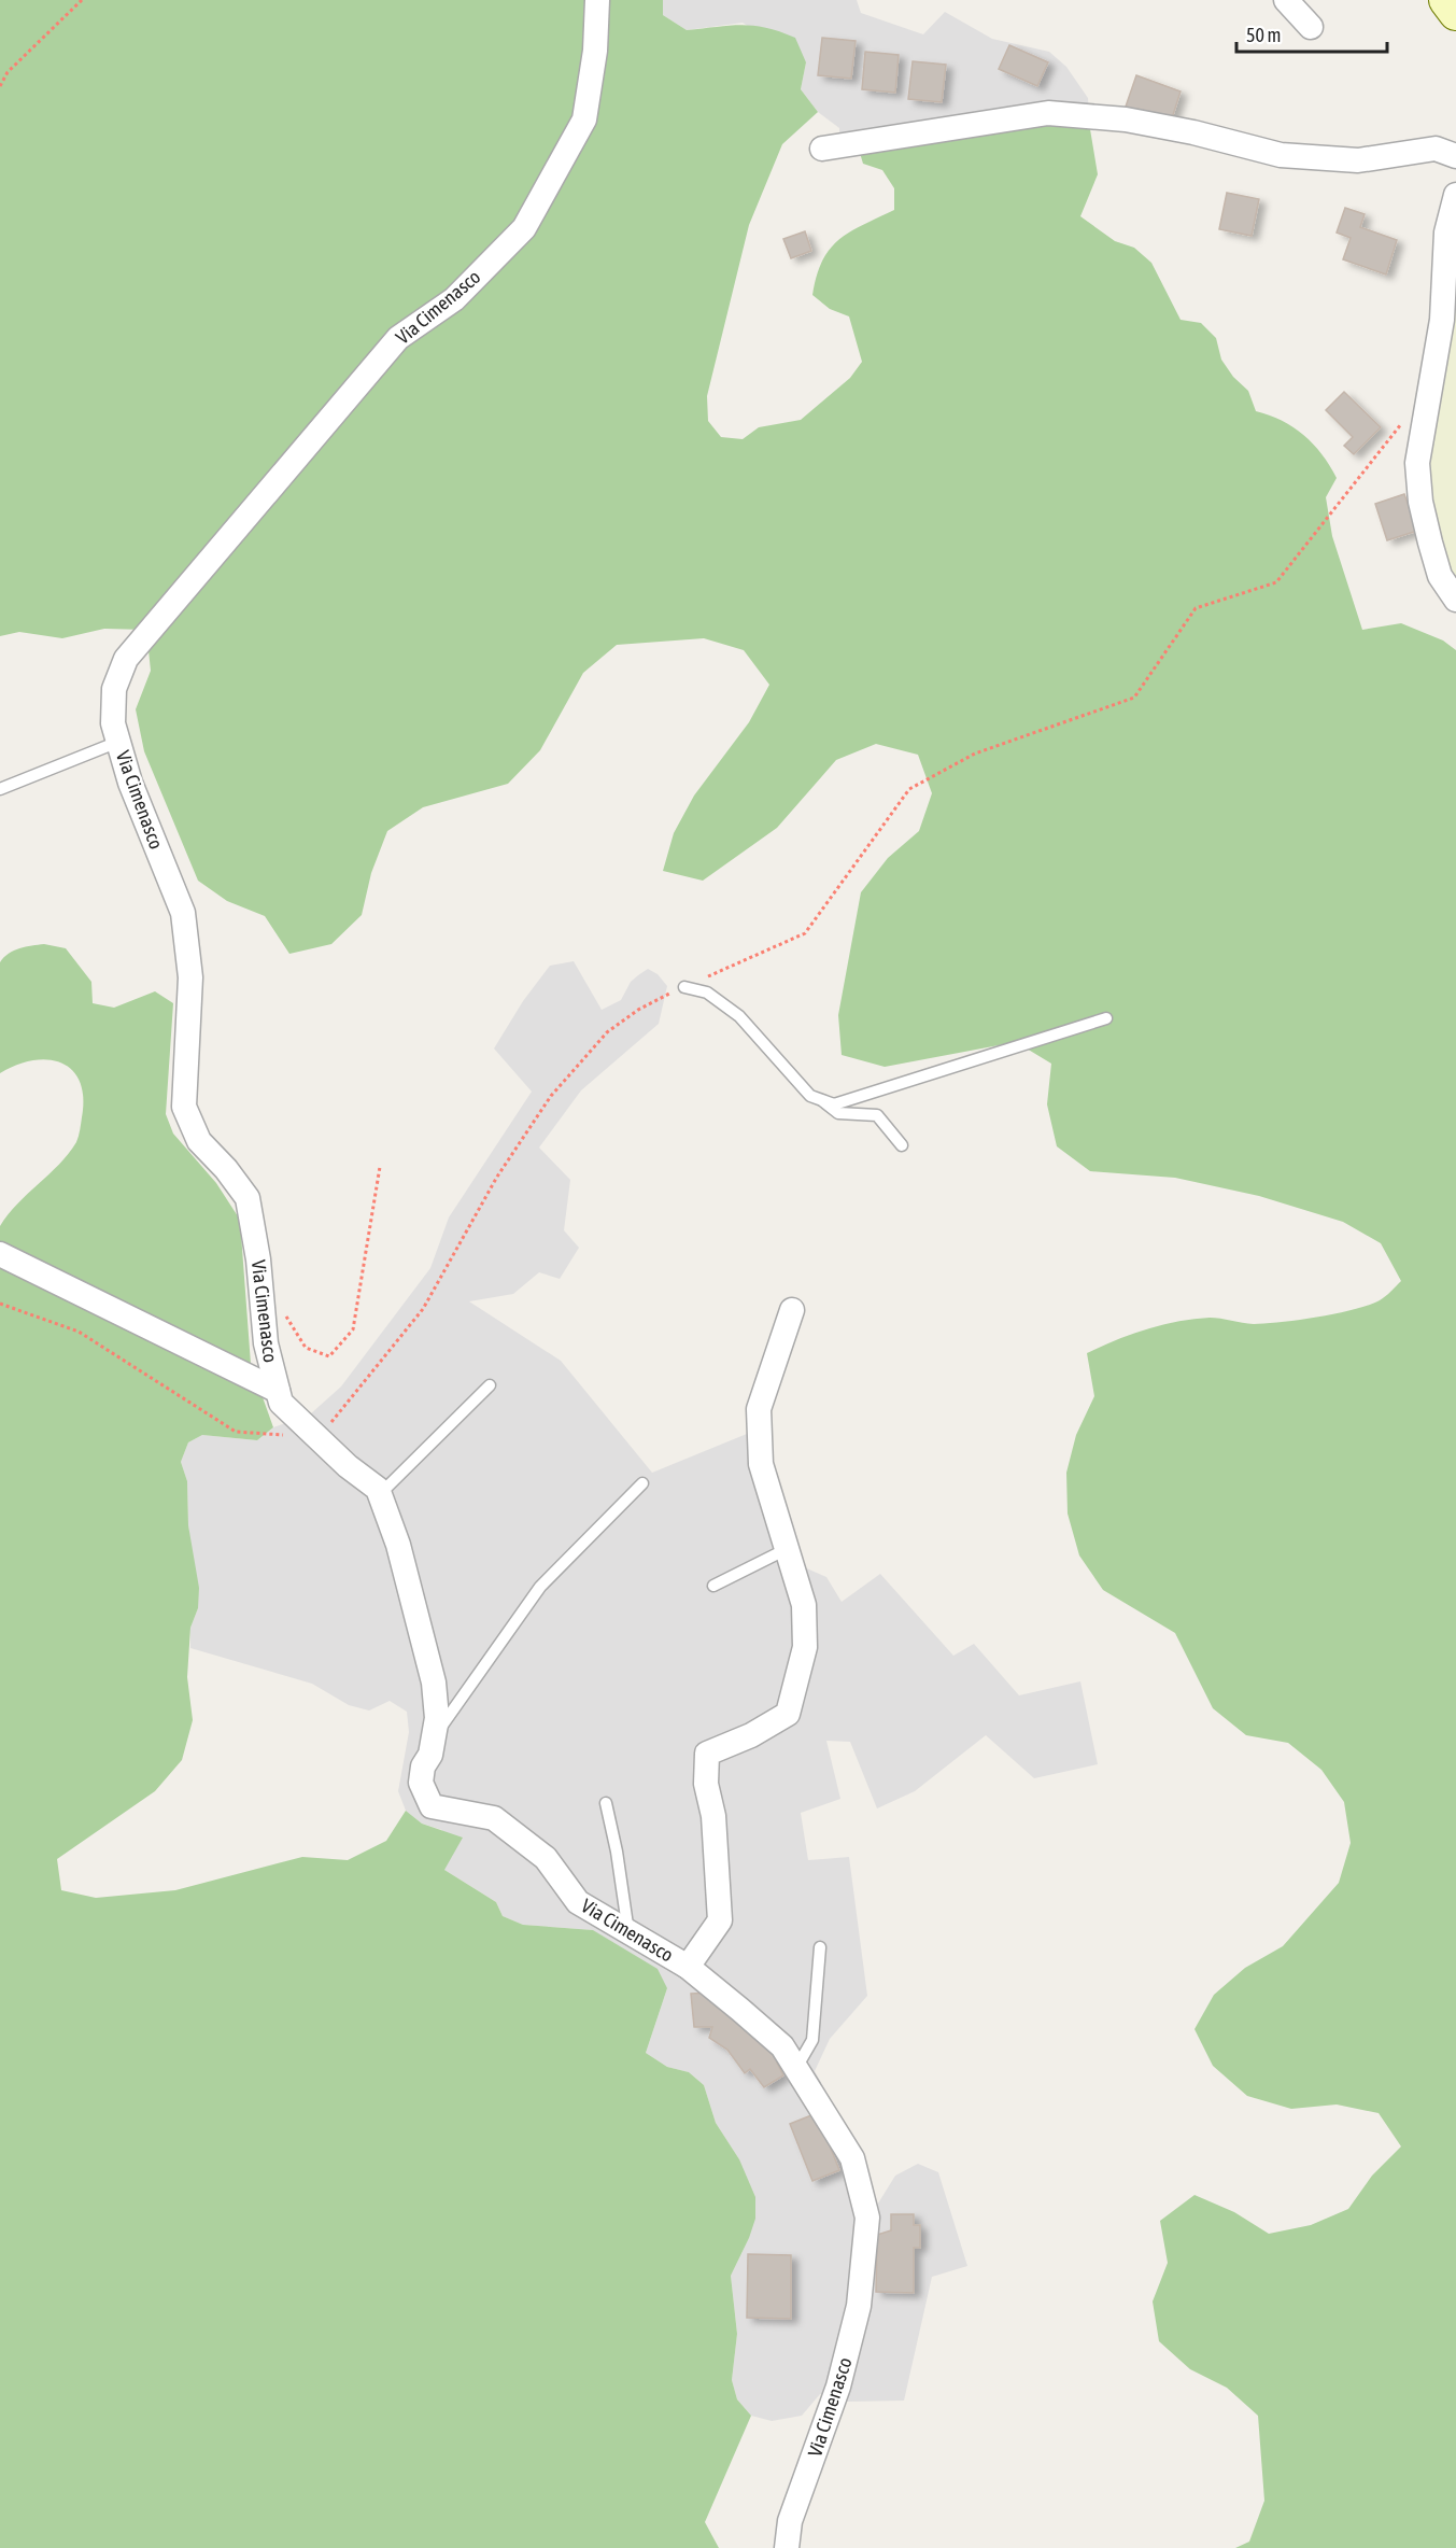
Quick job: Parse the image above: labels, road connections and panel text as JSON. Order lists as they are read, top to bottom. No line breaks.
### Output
{"streets":{"street":["Via Cimenasco"]},"scale_bar":"50 m"}
